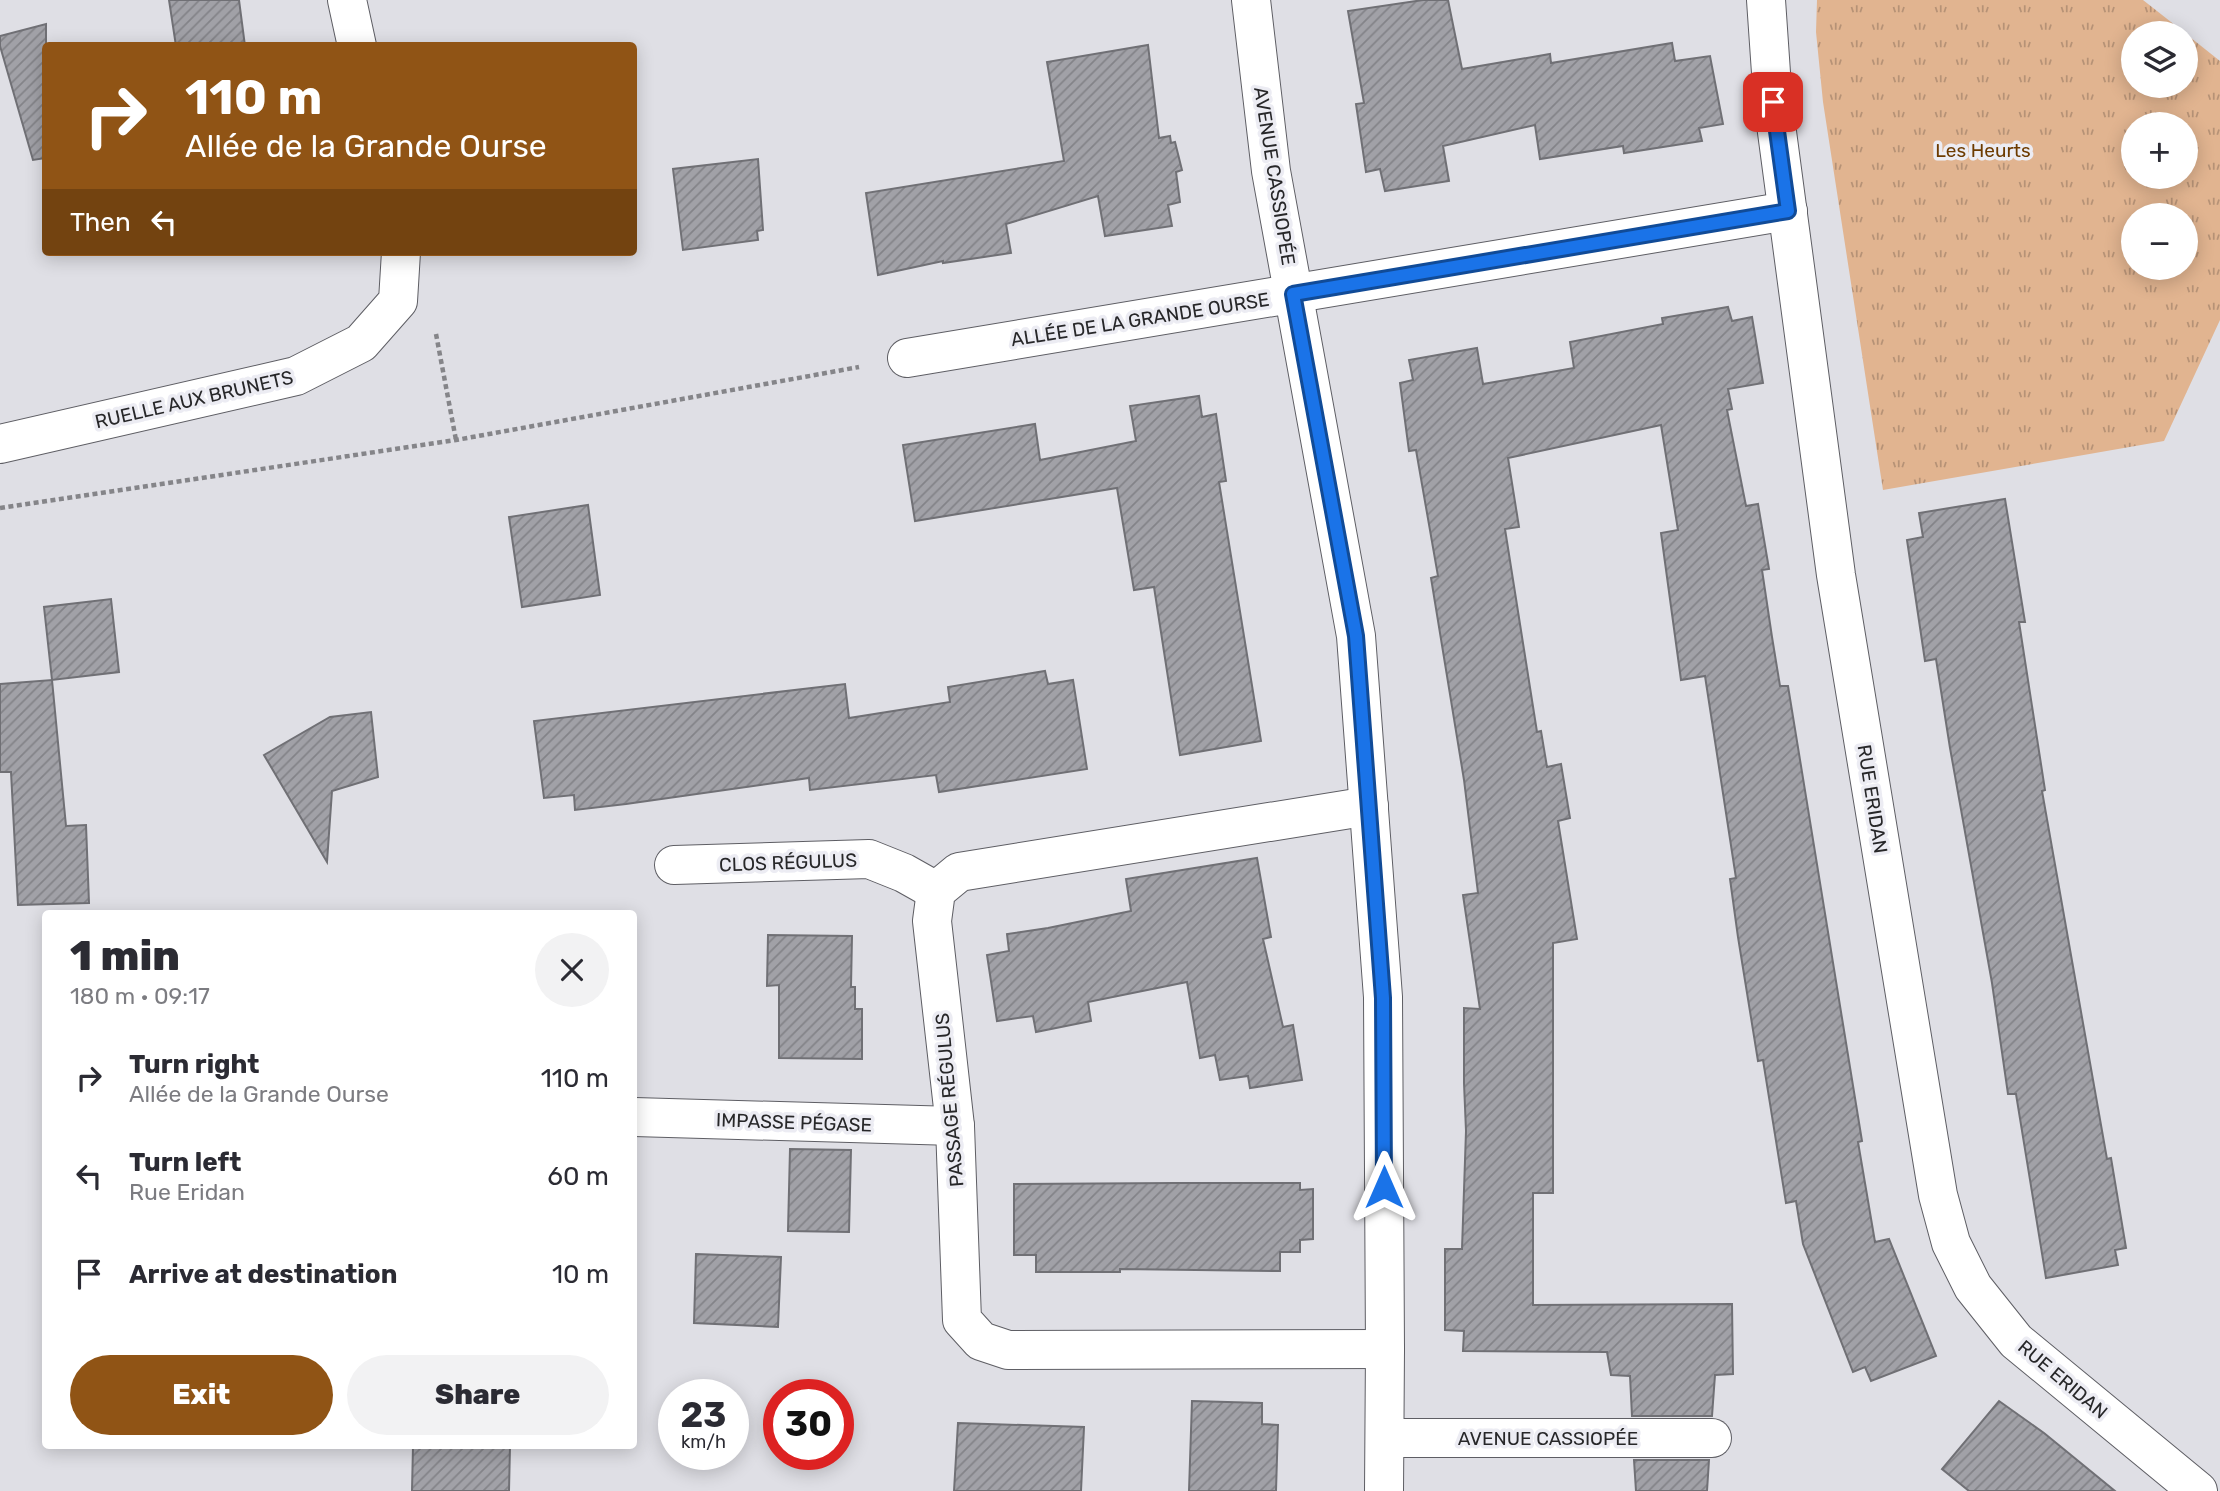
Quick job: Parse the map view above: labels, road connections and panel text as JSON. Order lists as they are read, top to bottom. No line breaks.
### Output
{"streets":{"street":["AVENUE CASSIOPÉE","ALLÉE DE LA GRANDE OURSE","RUELLE AUX BRUNETS","RUE ERIDAN","CLOS RÉGULUS","PASSAGE RÉGULUS","IMPASSE PÉGASE"]},"crossings":[["AVENUE CASSIOPÉE","ALLÉE DE LA GRANDE OURSE"],["AVENUE CASSIOPÉE","PASSAGE RÉGULUS"],["ALLÉE DE LA GRANDE OURSE","RUE ERIDAN"],["CLOS RÉGULUS","PASSAGE RÉGULUS"],["PASSAGE RÉGULUS","IMPASSE PÉGASE"]],"parks":["Les Heurts"],"page":{"map_buttons":["+","−"],"turn":["110 m","Allée de la Grande Ourse"],"then":"Then","heading":["1 min","180 m · 09:17"],"list":[{"name":"Turn right","note":"Allée de la Grande Ourse","value":"110 m"},{"name":"Turn left","note":"Rue Eridan","value":"60 m"},{"name":"Arrive at destination","value":"10 m"}],"buttons":["Exit","Share"],"speed":"23 km/h","limit":"30"}}
